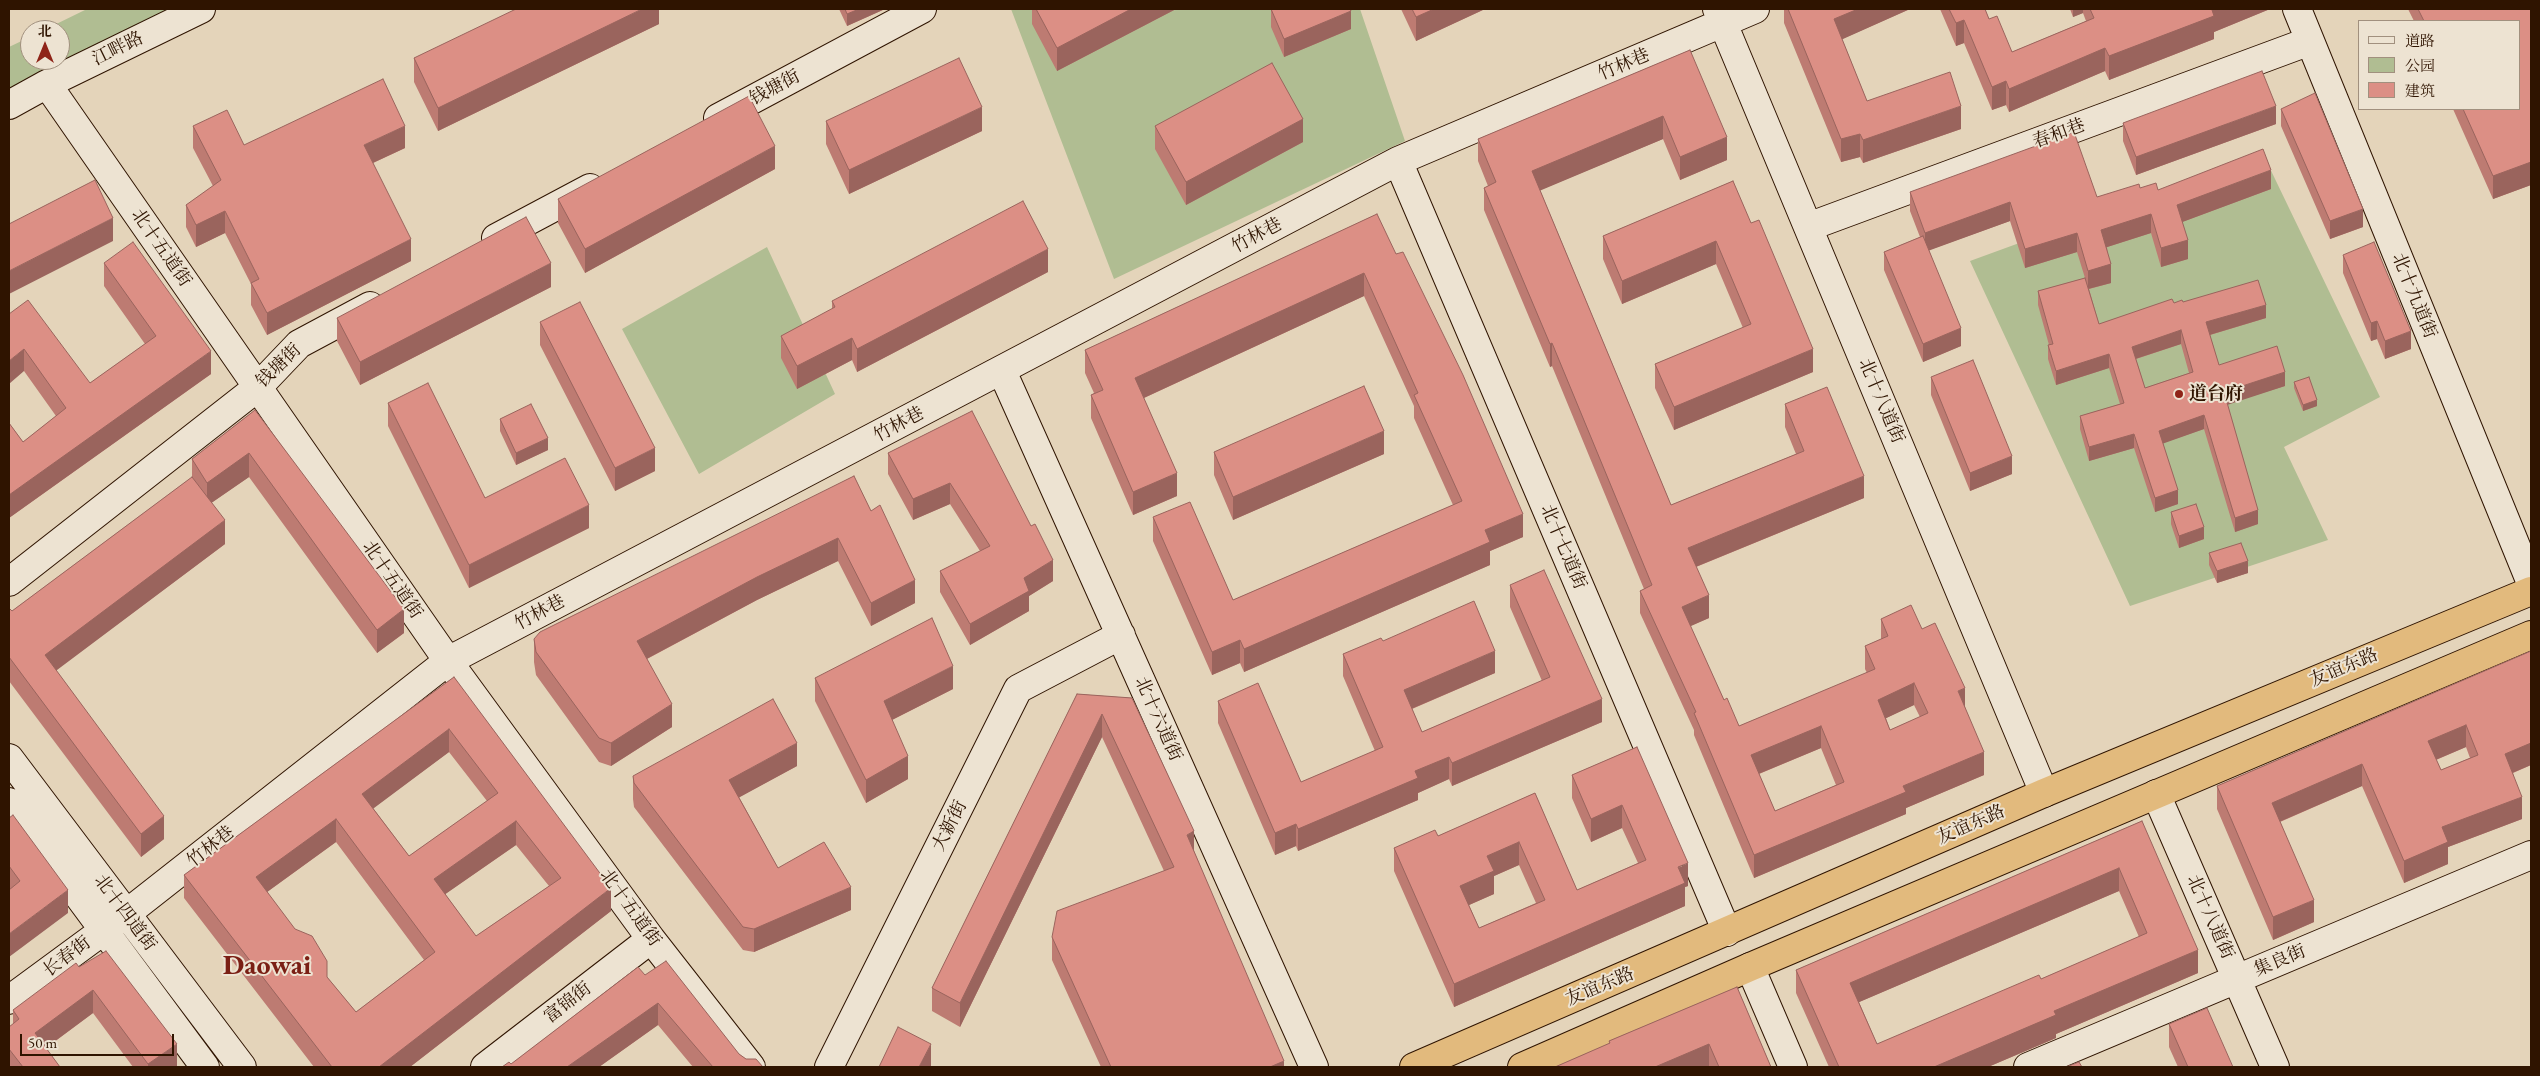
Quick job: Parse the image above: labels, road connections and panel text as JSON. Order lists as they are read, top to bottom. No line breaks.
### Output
{"streets":{"highway":["友谊东路"],"street":["江畔路","竹林巷","钱塘街","春和巷","北十五道街","北十九道街","北十八道街","北十七道街","北十六道街","大新街","北十四道街","长春街","集良街","富锦街"]},"crossings":[["江畔路","北十五道街"],["竹林巷","北十五道街"],["竹林巷","北十八道街"],["竹林巷","北十七道街"],["竹林巷","北十六道街"],["竹林巷","北十四道街"],["竹林巷","长春街"],["钱塘街","北十五道街"],["春和巷","北十九道街"],["春和巷","北十八道街"],["北十五道街","富锦街"],["北十八道街","友谊东路"],["北十八道街","集良街"],["北十七道街","友谊东路"],["北十六道街","大新街"],["北十四道街","长春街"]],"districts":["Daowai"],"places":["道台府"],"legend":["道路","公园","建筑"],"scale_bar":"50 m","north":"top"}
